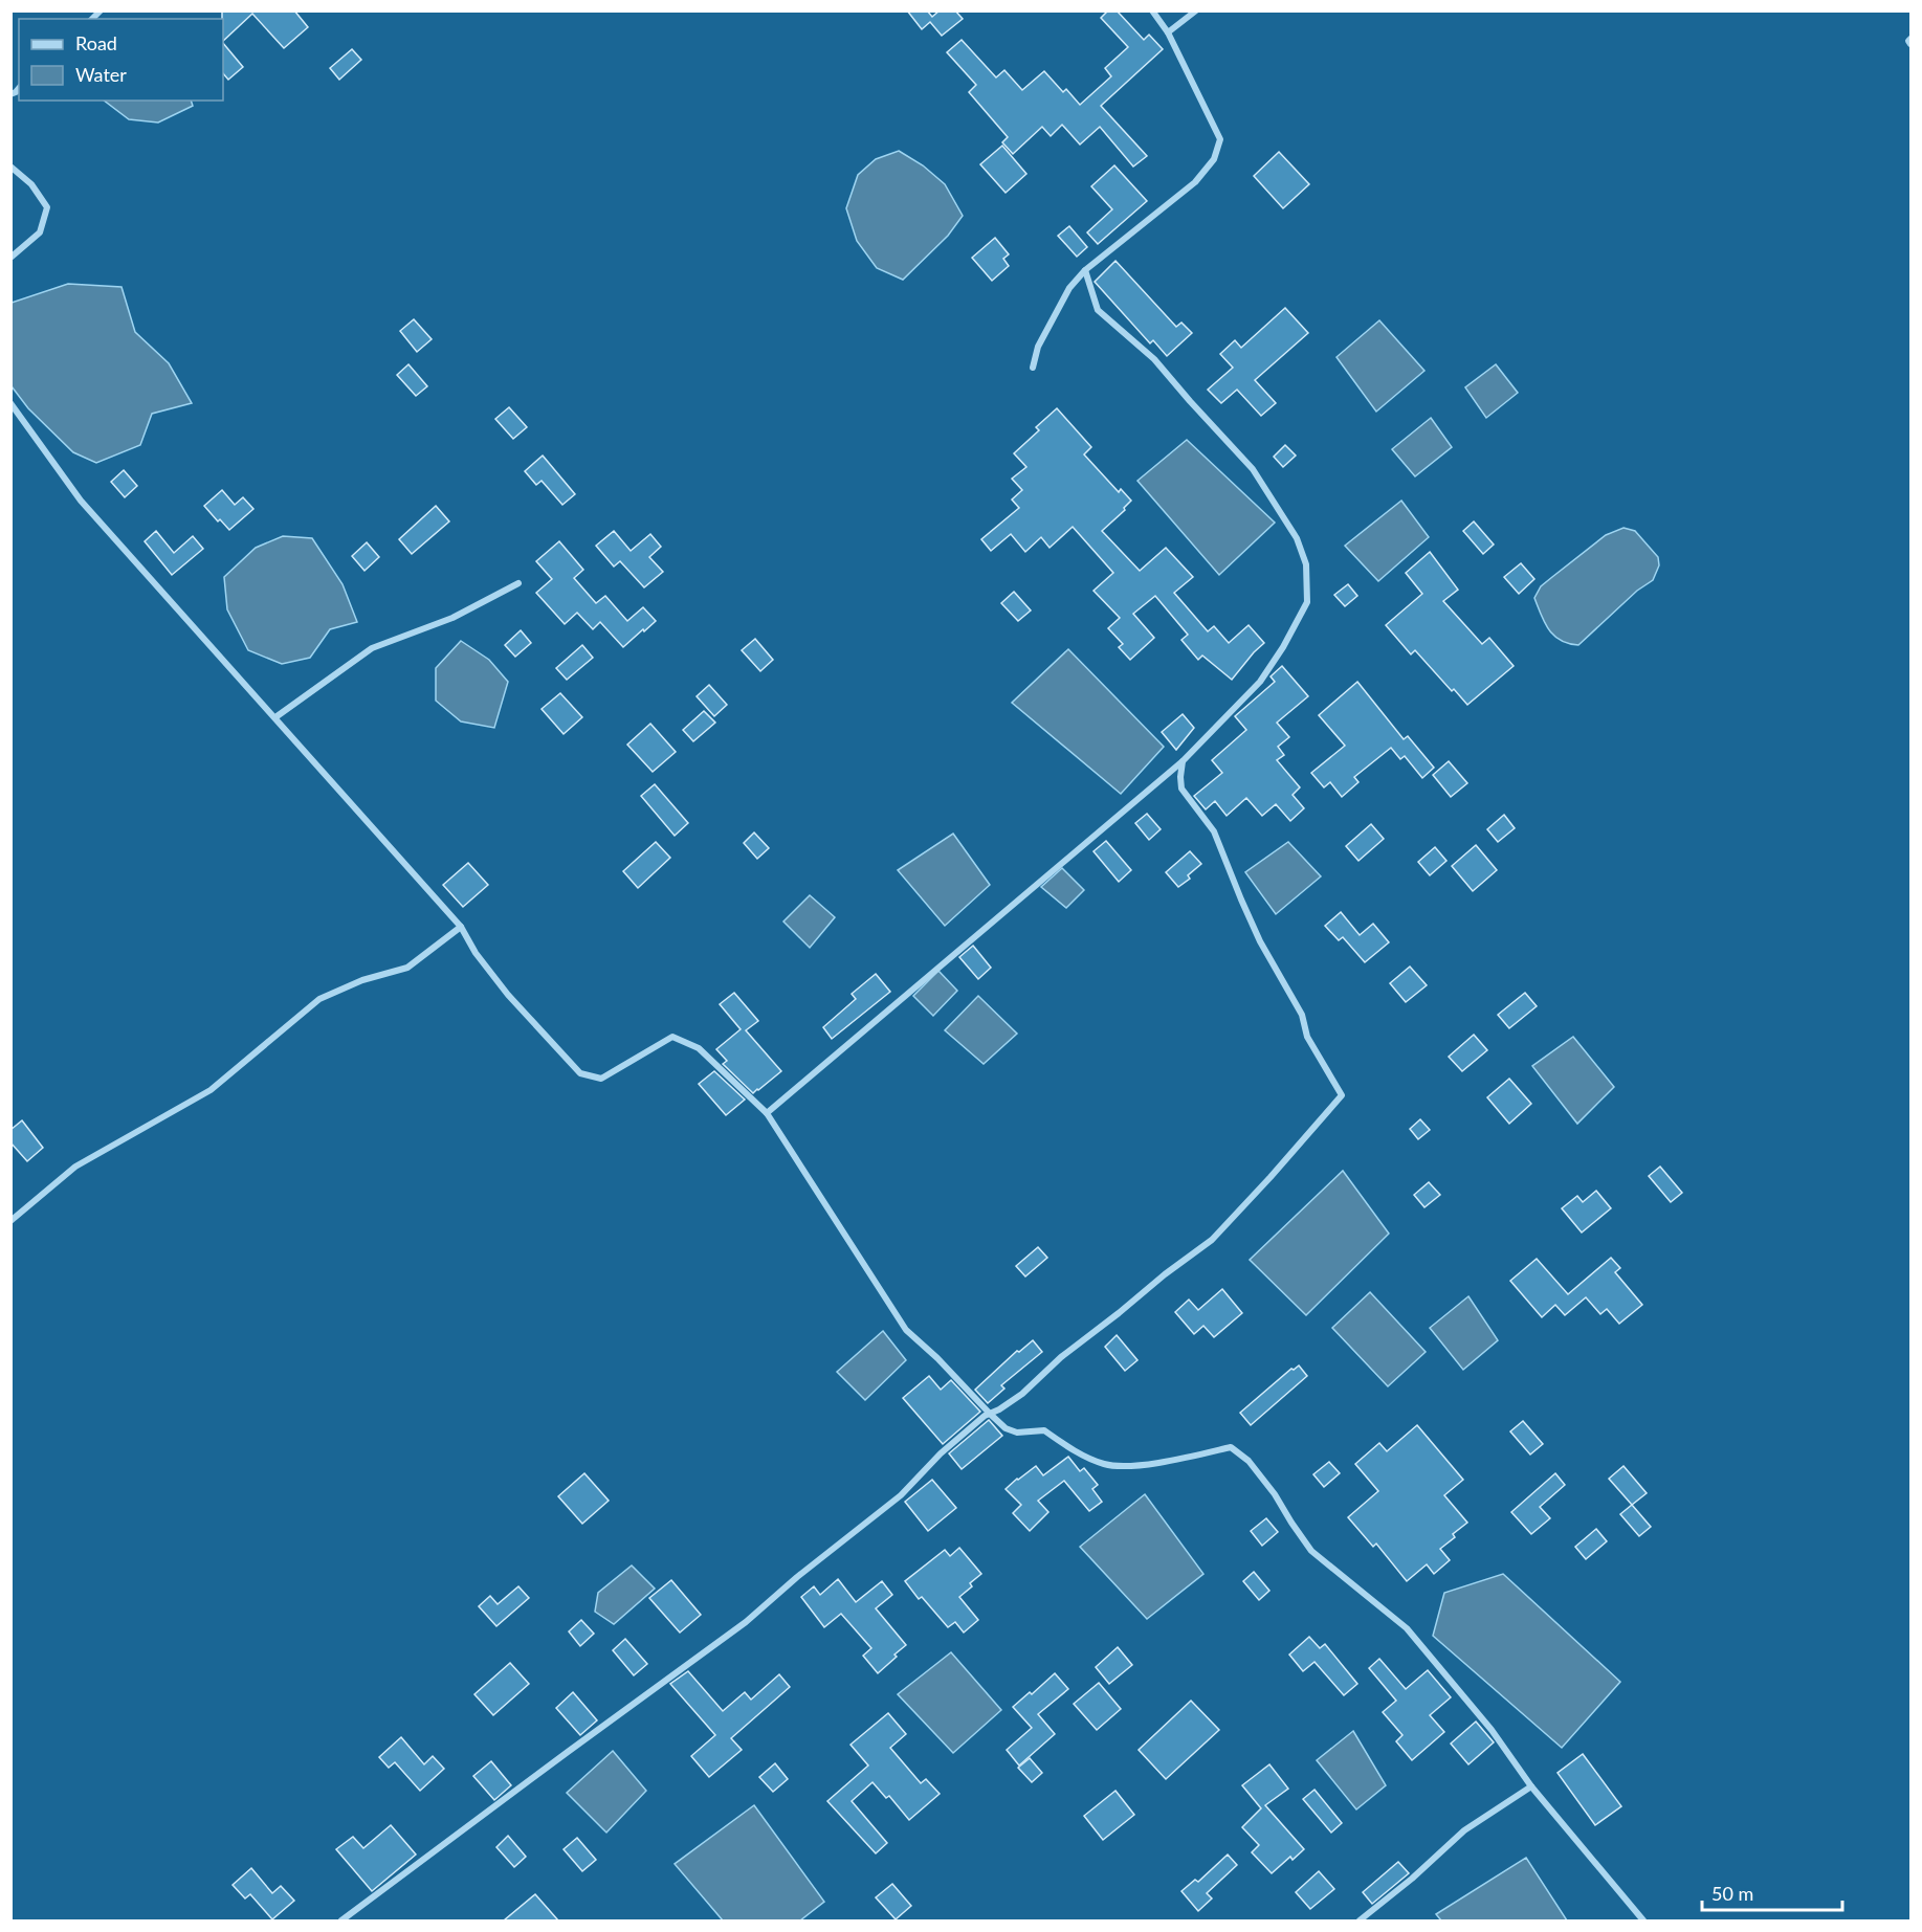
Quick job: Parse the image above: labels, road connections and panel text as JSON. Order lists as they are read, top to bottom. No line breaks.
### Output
{"legend":["Road","Water"],"scale_bar":"50 m"}
